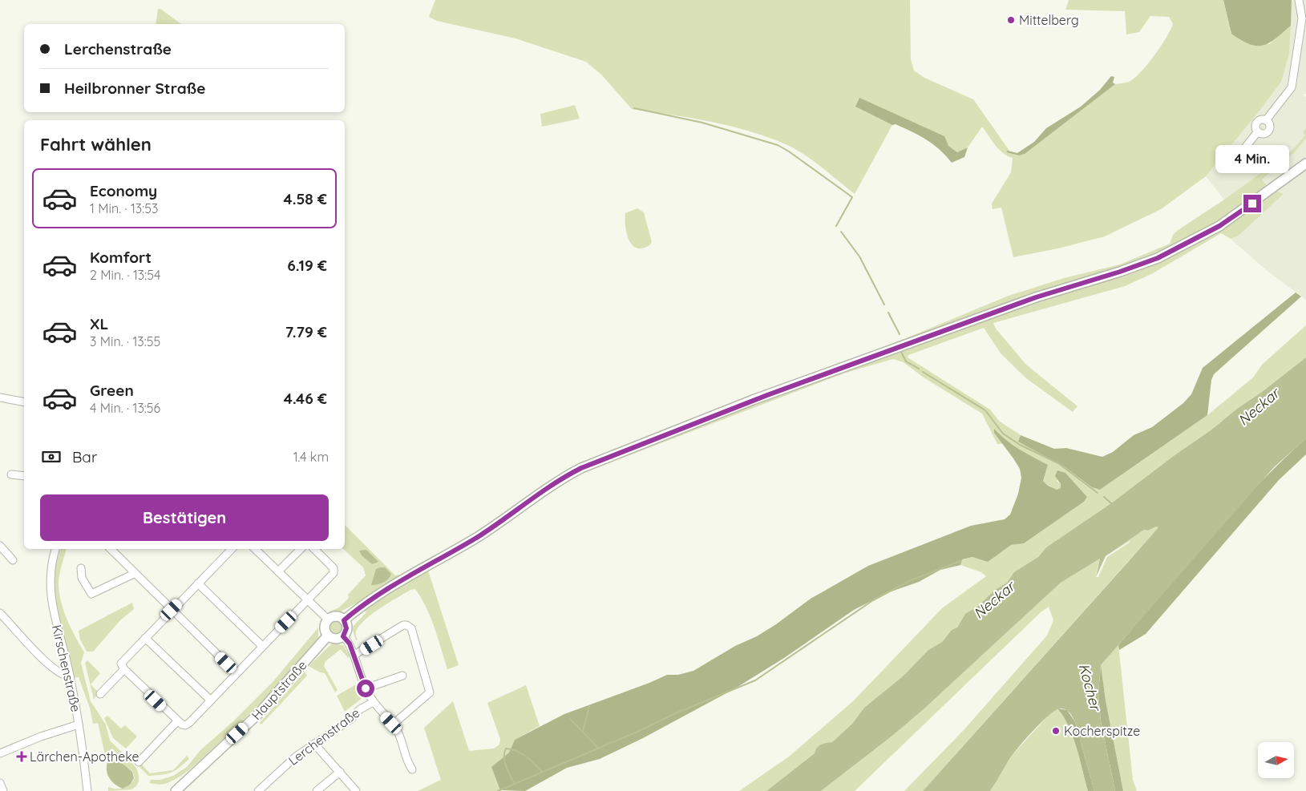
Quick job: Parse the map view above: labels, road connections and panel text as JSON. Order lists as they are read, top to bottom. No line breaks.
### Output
{"streets":{"main road":["Hauptstraße"],"street":["Kirschenstraße","Lerchenstraße"]},"crossings":[["Hauptstraße","Lerchenstraße"]],"water":["Neckar","Kocher"],"places":{"other":["Mittelberg","Kocherspitze"],"health":["Lärchen-Apotheke"]},"north":"right","page":{"banner":["Lerchenstraße","Heilbronner Straße"],"heading":"Fahrt wählen","bubble":"4 Min.","list":[{"name":"Economy","note":"1 Min. · 13:53","value":"4.58 €"},{"name":"Komfort","note":"2 Min. · 13:54","value":"6.19 €"},{"name":"XL","note":"3 Min. · 13:55","value":"7.79 €"},{"name":"Green","note":"4 Min. · 13:56","value":"4.46 €"}],"pay":["Bar","1.4 km"],"buttons":"Bestätigen"}}
